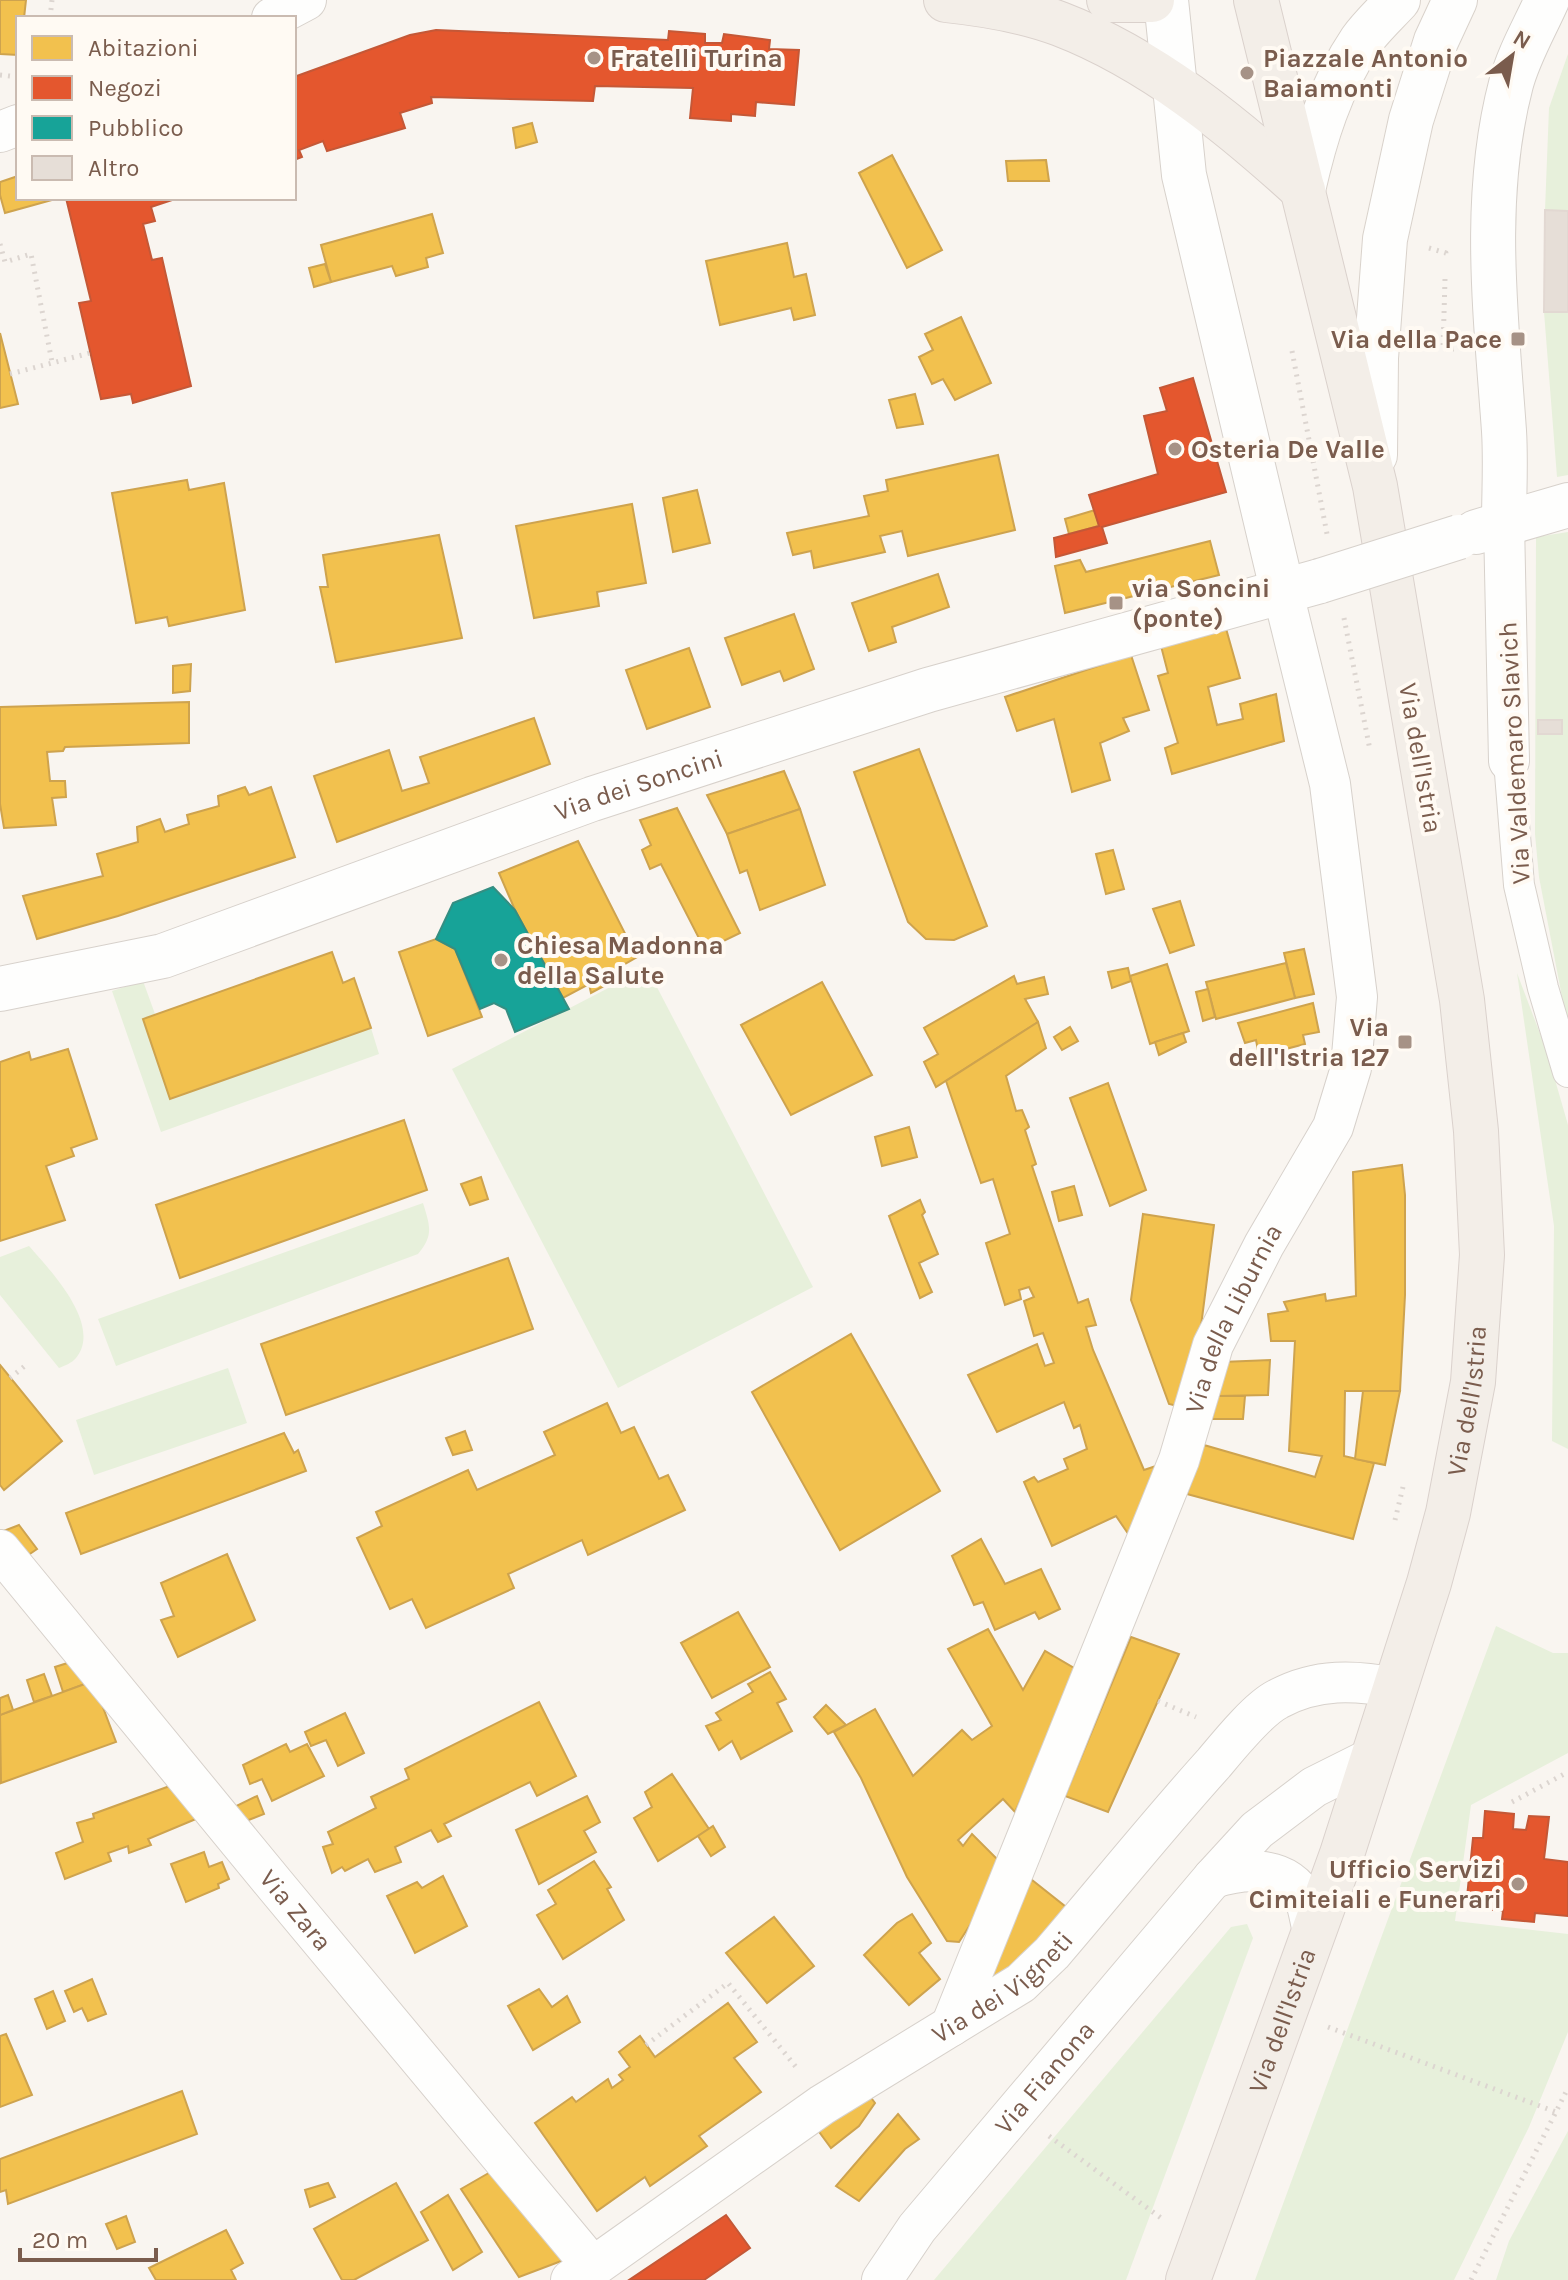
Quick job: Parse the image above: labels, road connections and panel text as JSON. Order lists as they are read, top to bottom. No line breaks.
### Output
{"streets":{"main road":["Via dell'Istria"],"street":["Via Valdemaro Slavich","Via dei Soncini","Via della Liburnia","Via Zara","Via dei Vigneti","Via Fianona"]},"crossings":[["Via Valdemaro Slavich","Via dei Soncini"],["Via dell'Istria","Via dei Vigneti"],["Via dell'Istria","Via Fianona"],["Via dei Soncini","Via della Liburnia"],["Via della Liburnia","Via dei Vigneti"],["Via Zara","Via dei Vigneti"]],"places":{"other":["Fratelli Turina","Piazzale Antonio Baiamonti","Osteria De Valle","Chiesa Madonna della Salute","Ufficio Servizi Cimiteiali e Funerari"],"transit":["Via della Pace","via Soncini (ponte)","Via dell'Istria 127"]},"legend":["Abitazioni","Negozi","Pubblico","Altro"],"scale_bar":"20 m","north":"top right"}
